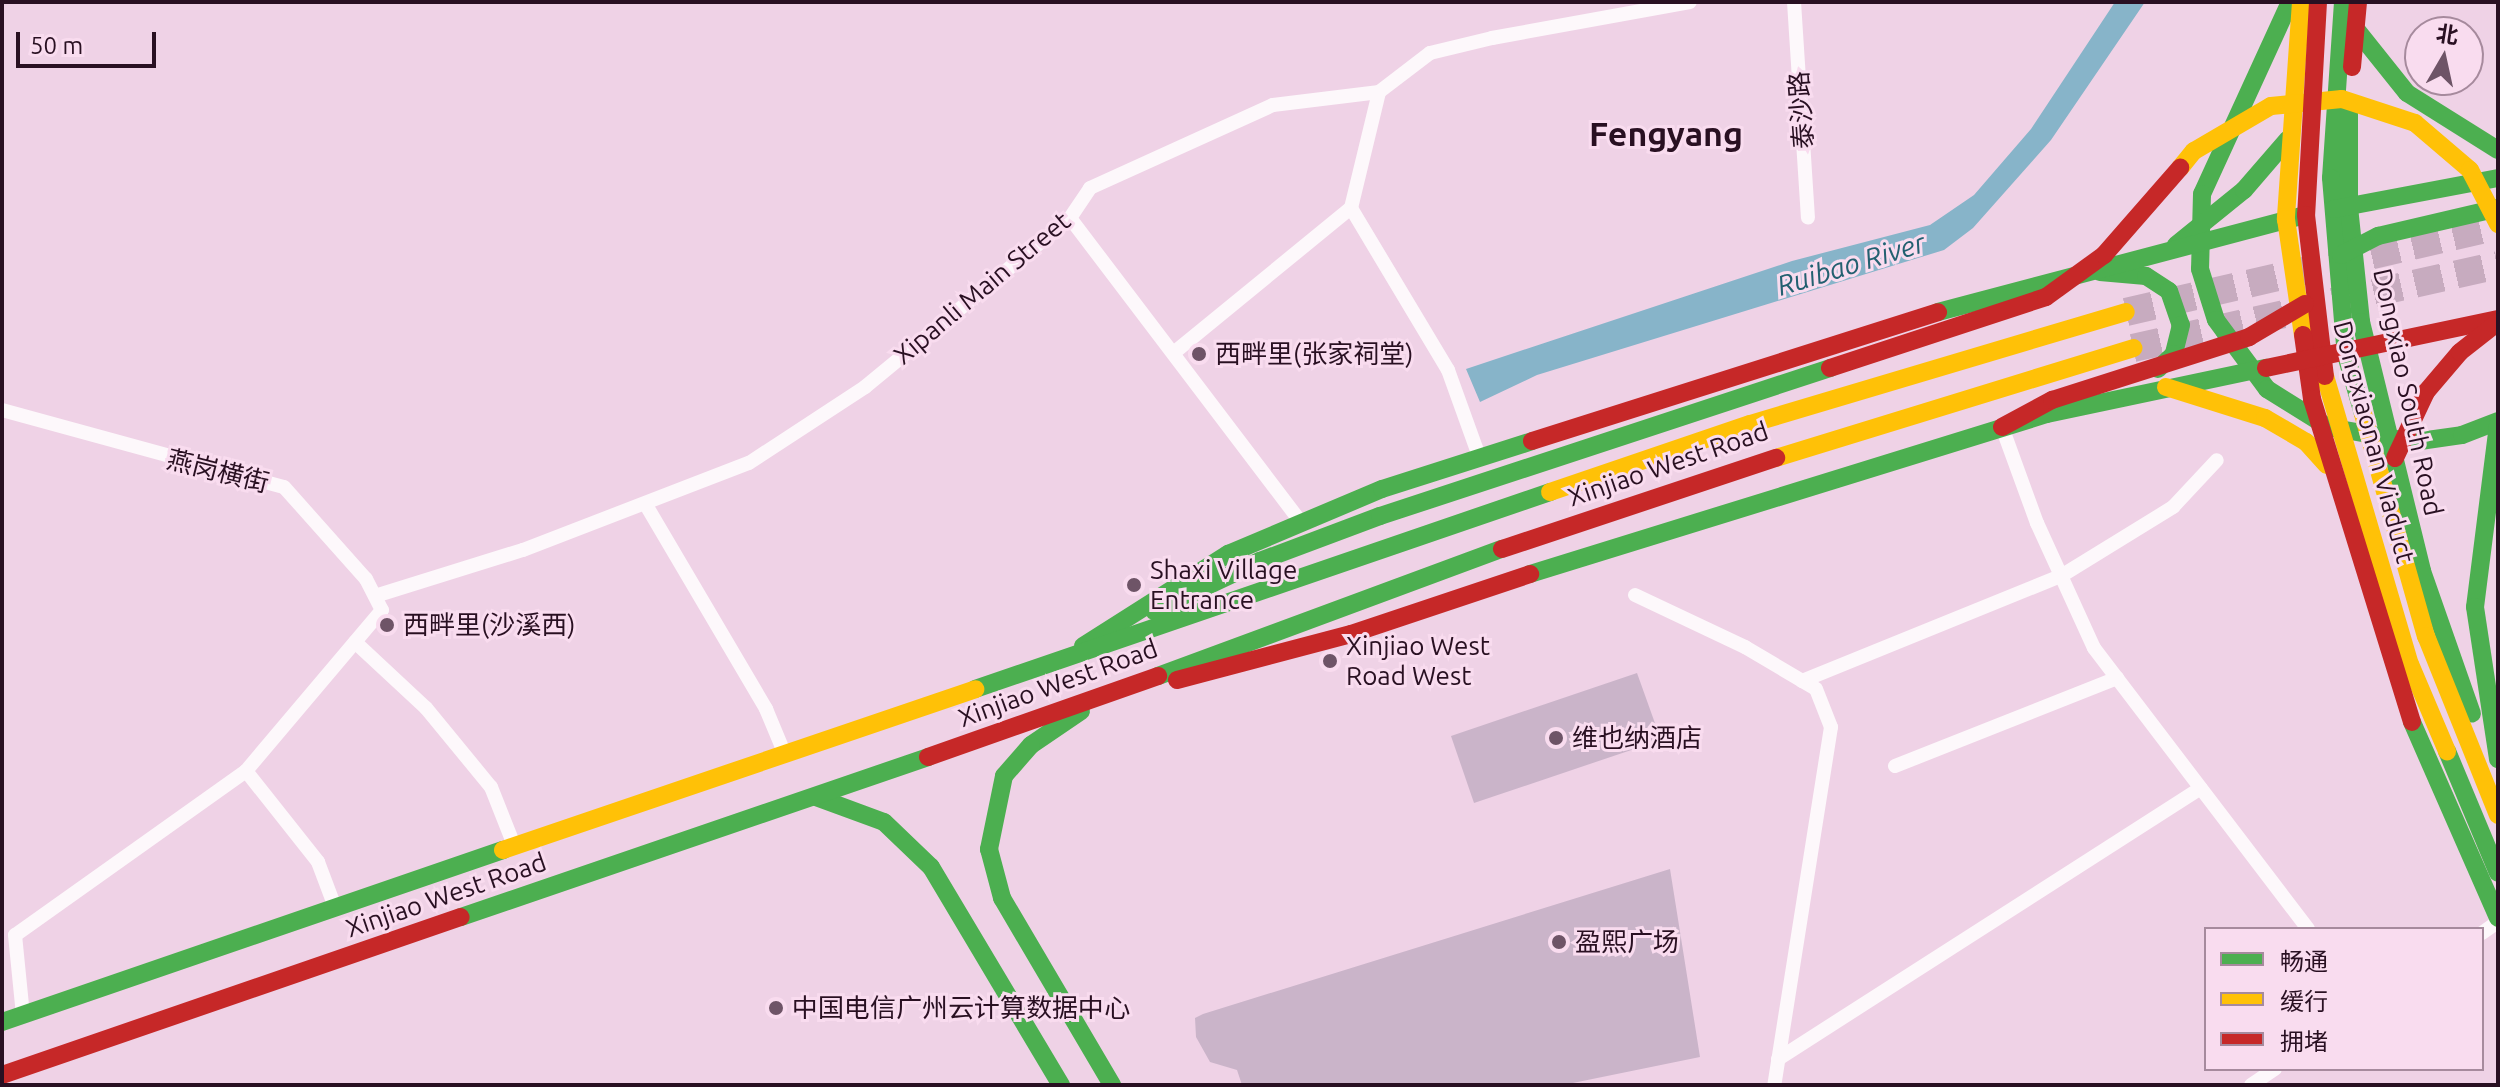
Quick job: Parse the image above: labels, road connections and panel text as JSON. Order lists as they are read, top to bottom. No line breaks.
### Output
{"streets":{"main road":["Dongxiao South Road","Dongxiaonan Viaduct","Xinjiao West Road"],"street":["泰沙路","Xipanli Main Street","燕岗横街"]},"crossings":[["Xipanli Main Street","燕岗横街"]],"districts":["Fengyang"],"water":["Ruibao River"],"places":["西畔里(张家祠堂)","Shaxi Village Entrance","西畔里(沙溪西)","Xinjiao West Road West","维也纳酒店","盈熙广场","中国电信广州云计算数据中心"],"legend":["畅通","缓行","拥堵"],"scale_bar":"50 m","north":"top"}
